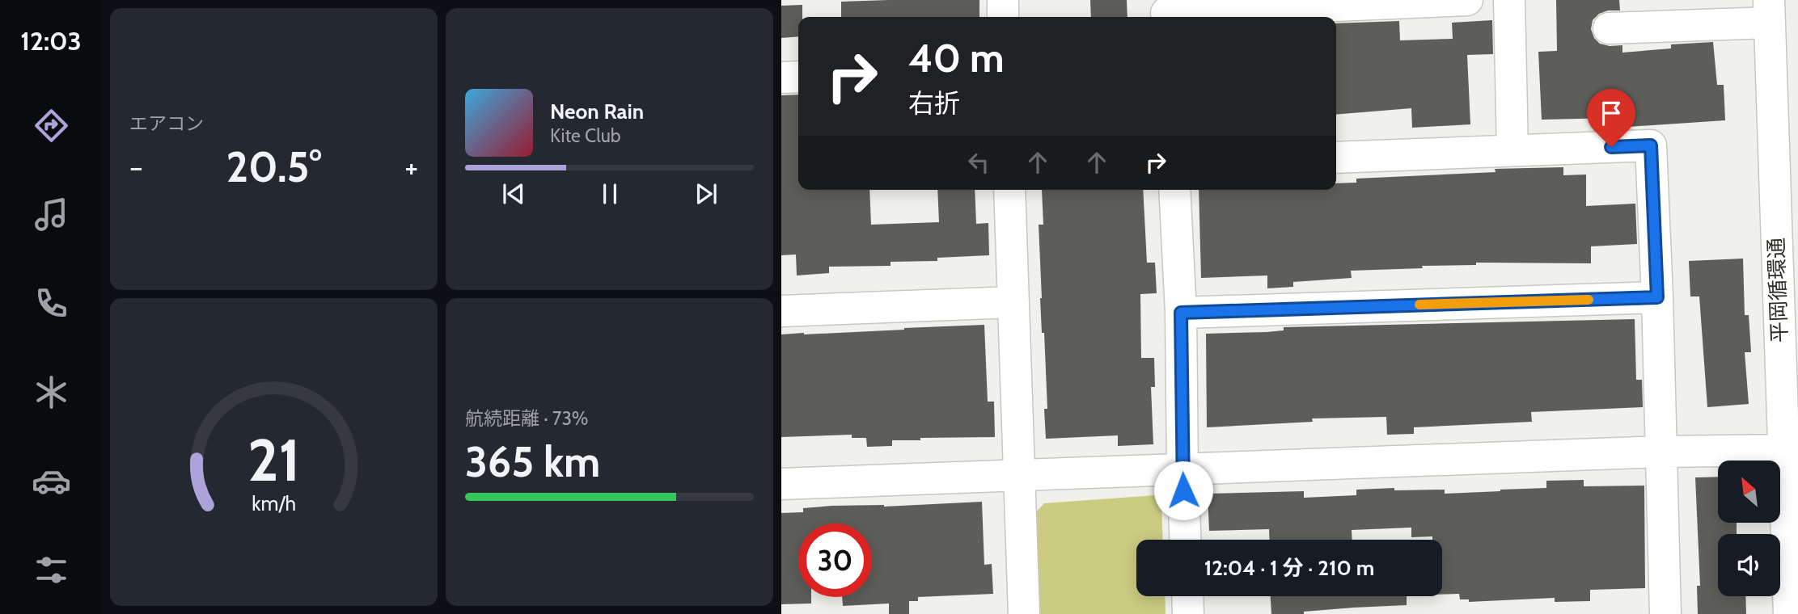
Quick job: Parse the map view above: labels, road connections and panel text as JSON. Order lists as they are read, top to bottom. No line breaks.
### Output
{"streets":{"street":["平岡循環通"]},"north":"top left","page":{"tabs":"12:03","tile":["エアコン",["航続距離 · 73%","365 km"]],"turn":["40 m","右折"],"song":["Neon Rain","Kite Club"],"heat":["−","20.5°","+"],"limit":"30","trip":"12:04 · 1 分 · 210 m","gauge":["21","km/h"]}}
